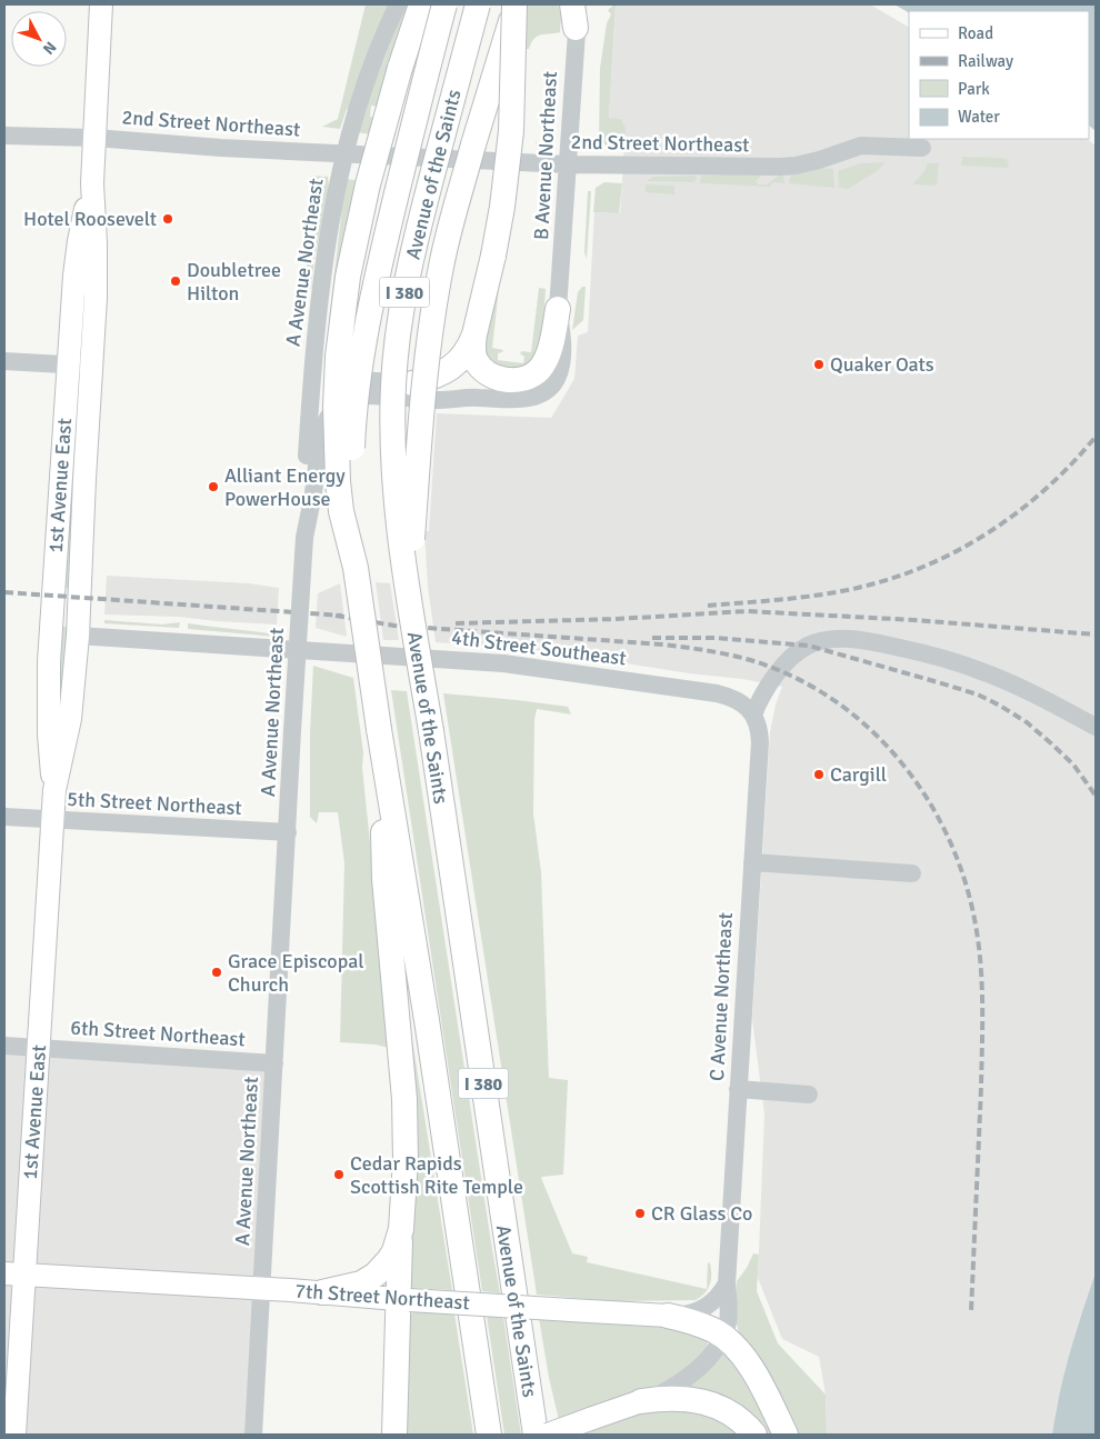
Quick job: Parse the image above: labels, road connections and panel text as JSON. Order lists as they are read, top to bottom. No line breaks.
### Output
{"streets":{"highway":["Avenue of the Saints","I 380"],"main road":["1st Avenue East","7th Street Northeast"],"street":["2nd Street Northeast","B Avenue Northeast","A Avenue Northeast","4th Street Southeast","5th Street Northeast","C Avenue Northeast","6th Street Northeast"]},"crossings":[["2nd Street Northeast","B Avenue Northeast"],["2nd Street Northeast","A Avenue Northeast"],["2nd Street Northeast","1st Avenue East"],["Avenue of the Saints","I 380"],["A Avenue Northeast","5th Street Northeast"],["A Avenue Northeast","6th Street Northeast"],["A Avenue Northeast","7th Street Northeast"],["1st Avenue East","4th Street Southeast"],["1st Avenue East","5th Street Northeast"],["1st Avenue East","6th Street Northeast"],["1st Avenue East","7th Street Northeast"],["4th Street Southeast","C Avenue Northeast"],["C Avenue Northeast","7th Street Northeast"]],"places":["Hotel Roosevelt","Doubletree Hilton","Quaker Oats","Alliant Energy PowerHouse","Cargill","Grace Episcopal Church","Cedar Rapids Scottish Rite Temple","CR Glass Co"],"legend":["Road","Railway","Park","Water"],"north":"bottom right"}
